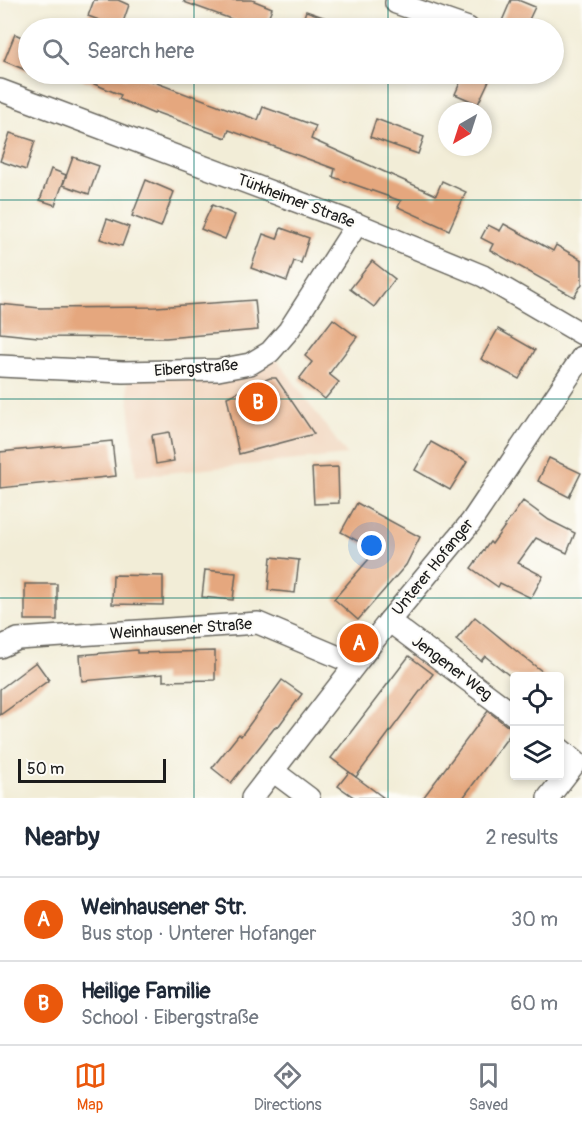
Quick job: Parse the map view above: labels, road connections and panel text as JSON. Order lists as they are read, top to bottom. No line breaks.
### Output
{"streets":{"street":["Türkheimer Straße","Eibergstraße","Unterer Hofanger","Weinhausener Straße","Jengener Weg"]},"crossings":[["Türkheimer Straße","Eibergstraße"],["Unterer Hofanger","Weinhausener Straße"],["Unterer Hofanger","Jengener Weg"]],"scale_bar":"50 m","north":"bottom left","page":{"search":"Search here","pins":["B","A"],"scale":"50 m","heading":["Nearby","2 results"],"list":[{"mark":"A","name":"Weinhausener Str.","note":"Bus stop · Unterer Hofanger","value":"30 m"},{"mark":"B","name":"Heilige Familie","note":"School · Eibergstraße","value":"60 m"}],"nav":["Map","Directions","Saved"]}}
